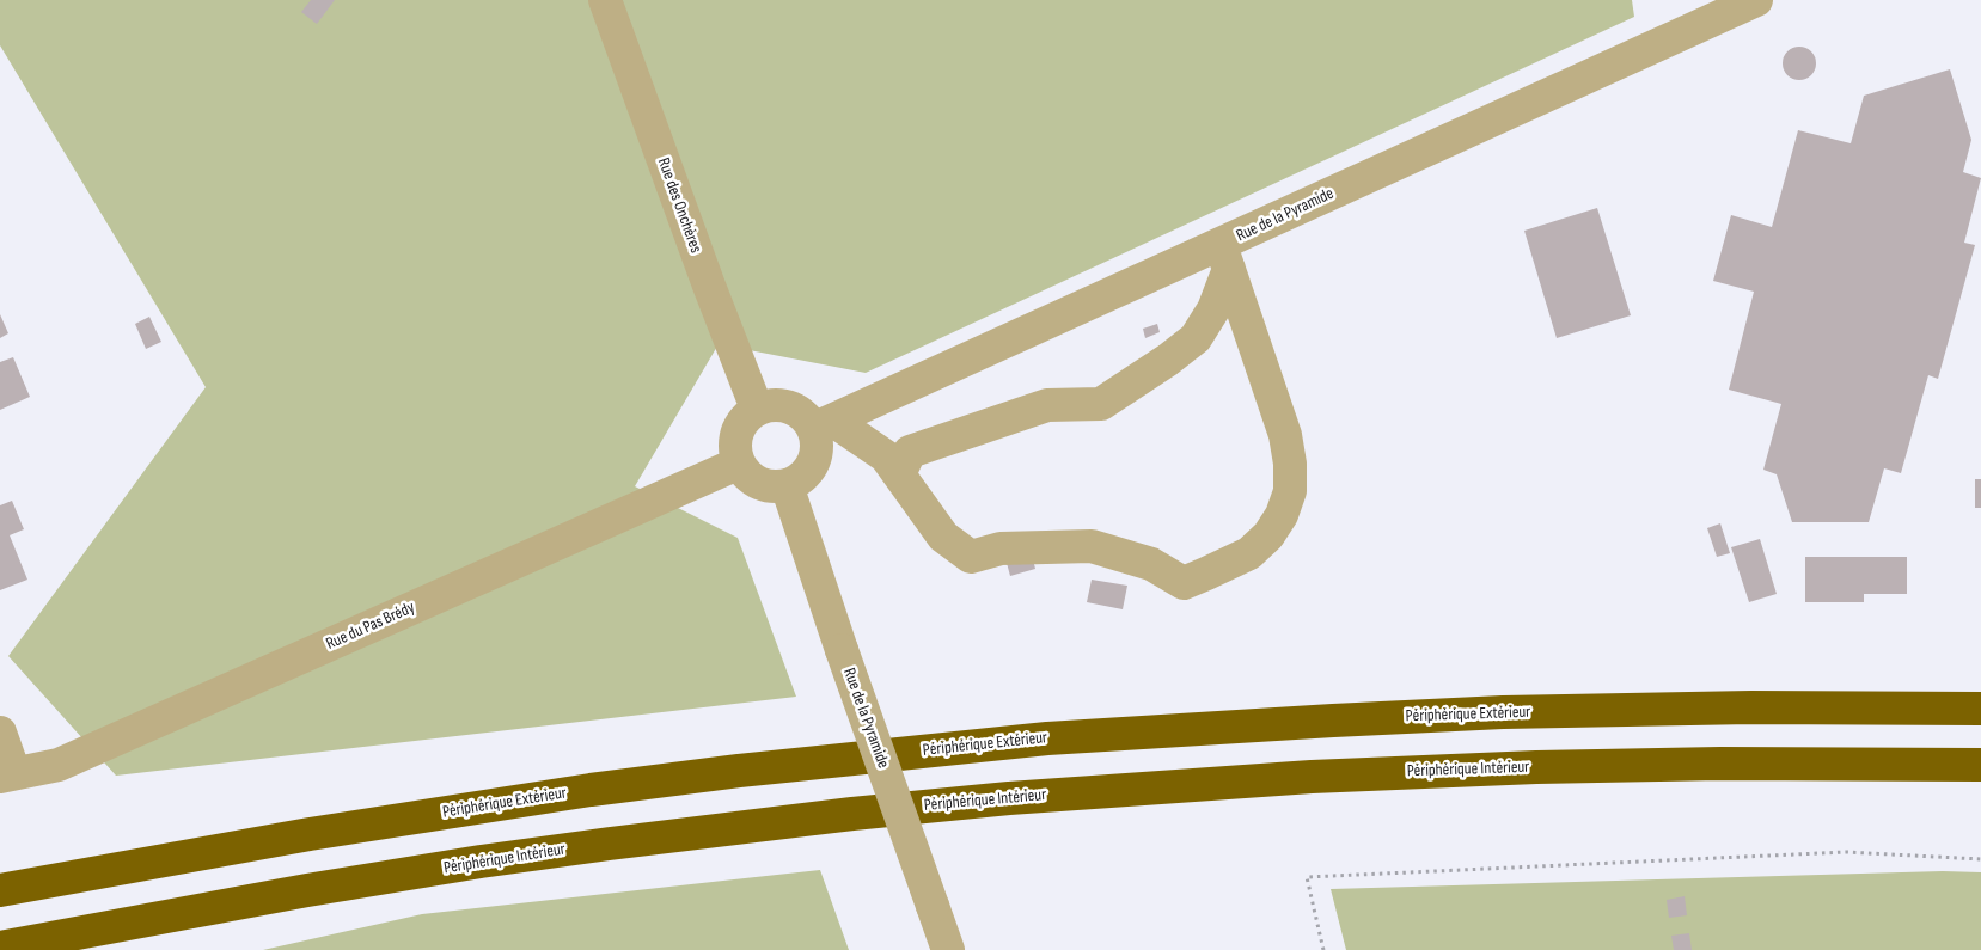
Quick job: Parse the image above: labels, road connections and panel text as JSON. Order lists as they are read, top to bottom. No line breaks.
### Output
{"streets":{"highway":["Périphérique Extérieur","Périphérique Intérieur"],"street":["Rue des Onchères","Rue de la Pyramide","Rue du Pas Brédy"]},"crossings":[["Rue des Onchères","Rue de la Pyramide"],["Rue des Onchères","Rue du Pas Brédy"],["Rue de la Pyramide","Rue du Pas Brédy"]]}
